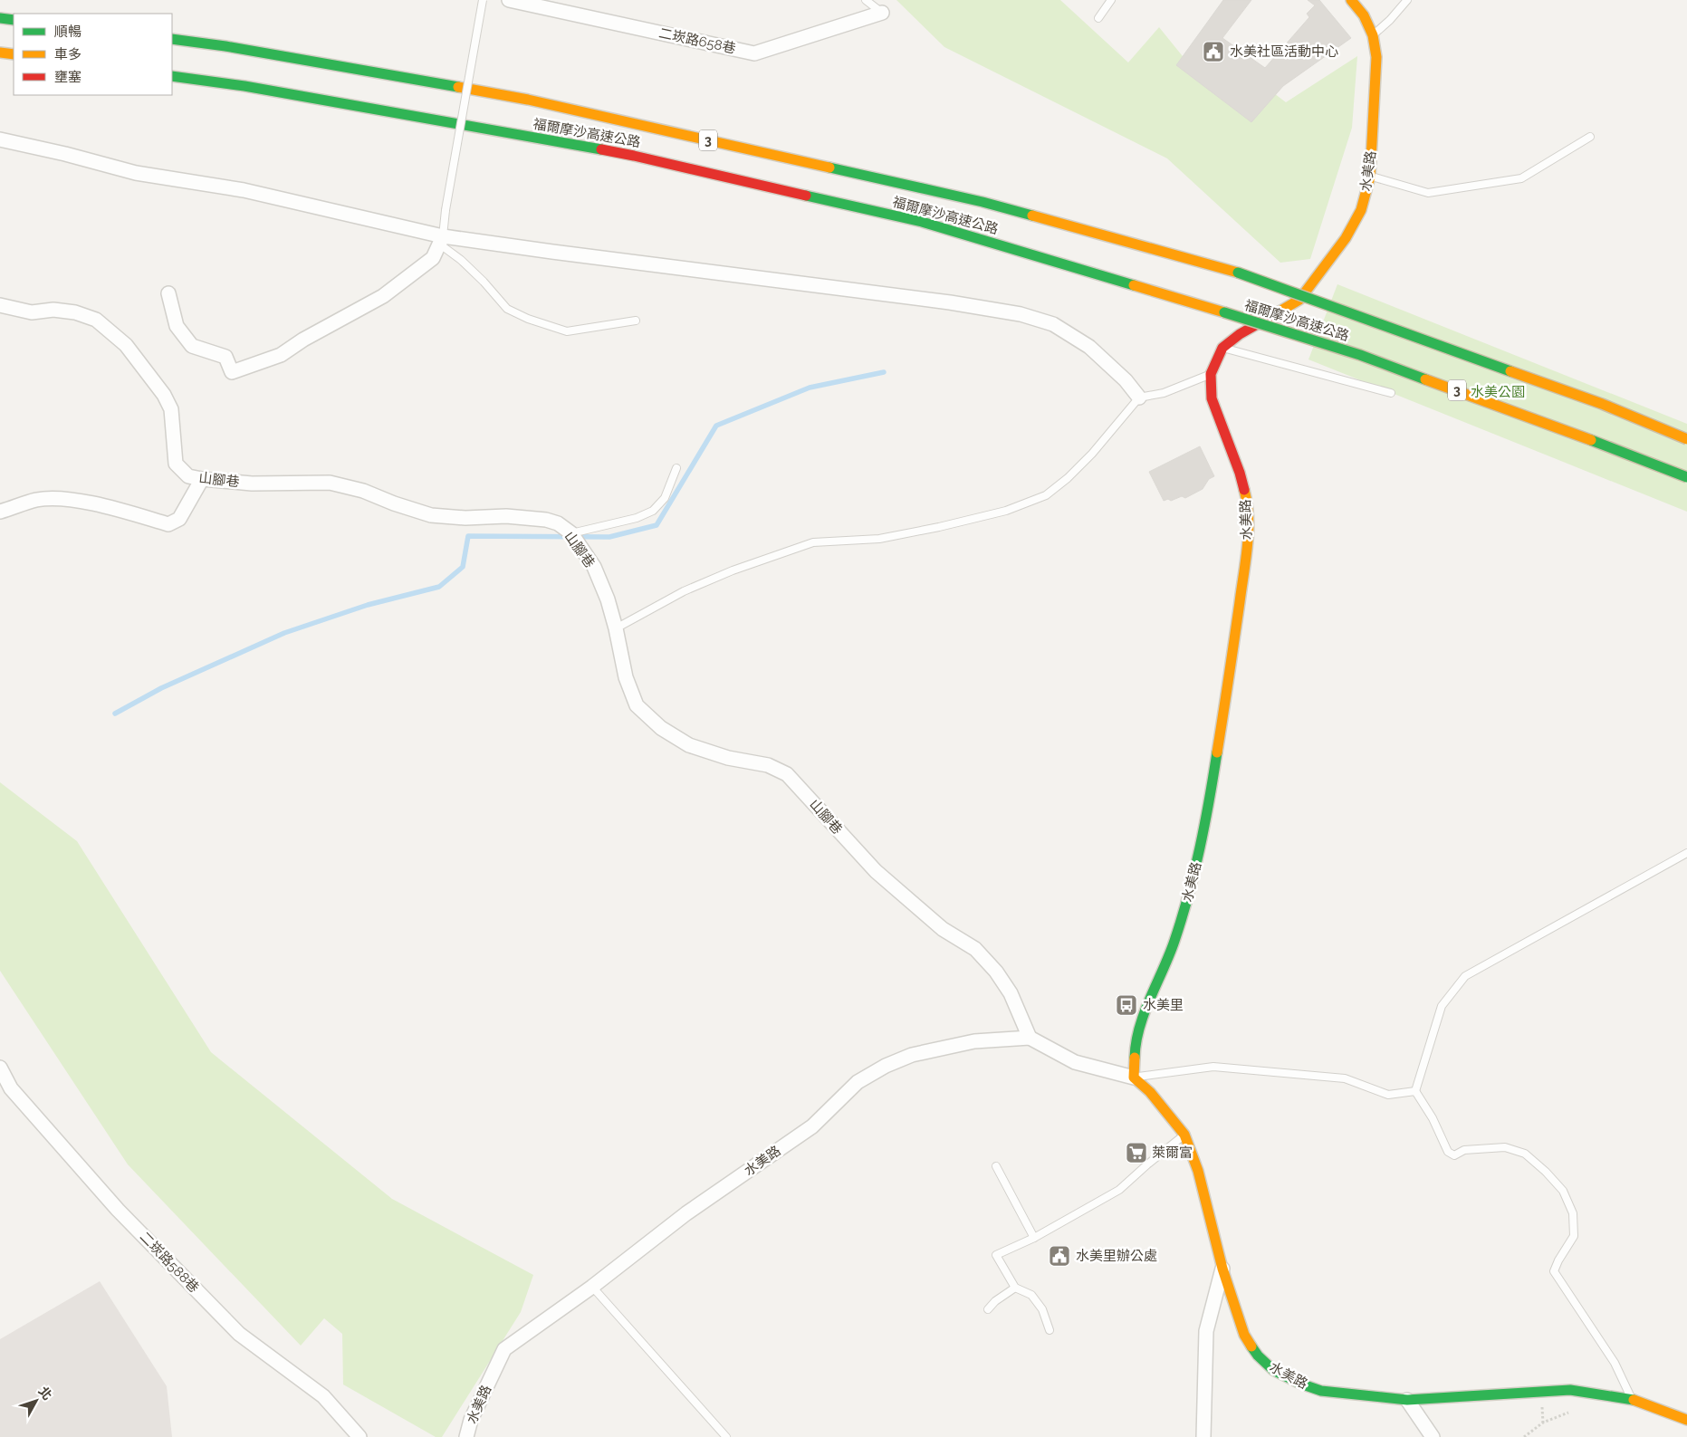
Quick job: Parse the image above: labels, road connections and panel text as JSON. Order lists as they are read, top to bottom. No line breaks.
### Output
{"streets":{"main road":["福爾摩沙高速公路","3","水美路"],"street":["二崁路658巷","山腳巷","二崁路588巷"]},"crossings":[["水美路","山腳巷"]],"parks":["水美公園"],"places":{"public building":["水美社區活動中心","水美里辦公處"],"bus stop":["水美里"],"supermarket":["萊爾富"]},"legend":["順暢","車多","壅塞"],"north":"top right"}
